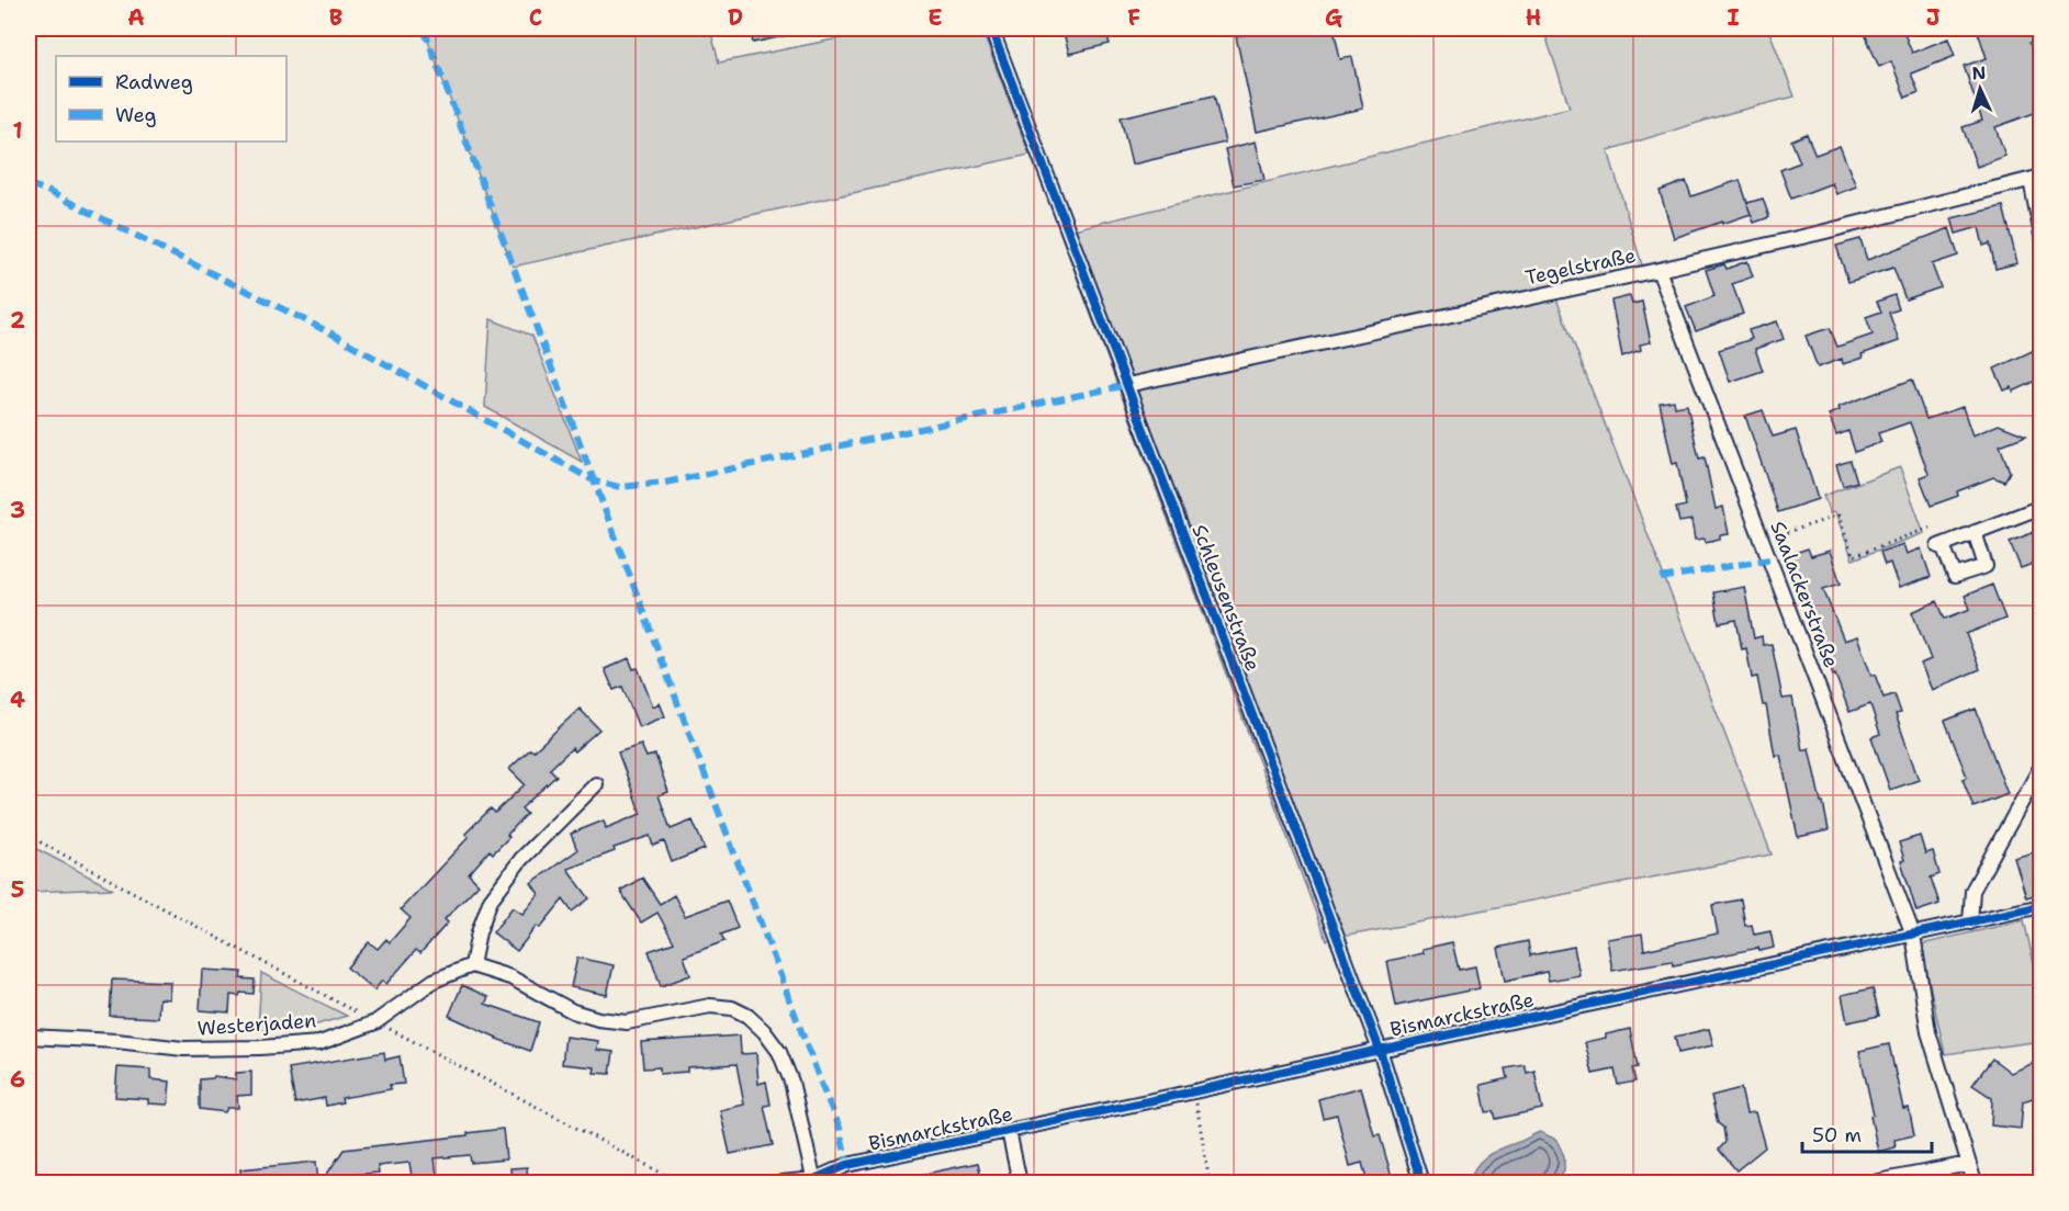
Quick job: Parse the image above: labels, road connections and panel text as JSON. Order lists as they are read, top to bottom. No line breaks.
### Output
{"streets":{"street":["Tegelstraße","Saalackerstraße","Schleusenstraße","Bismarckstraße","Westerjaden"]},"crossings":[["Tegelstraße","Saalackerstraße"],["Tegelstraße","Schleusenstraße"],["Saalackerstraße","Bismarckstraße"],["Schleusenstraße","Bismarckstraße"]],"legend":["Radweg","Weg"],"scale_bar":"50 m","north":"top","grid":{"columns":["A","B","C","D","E","F","G","H","I","J"],"rows":["1","2","3","4","5","6"]}}
